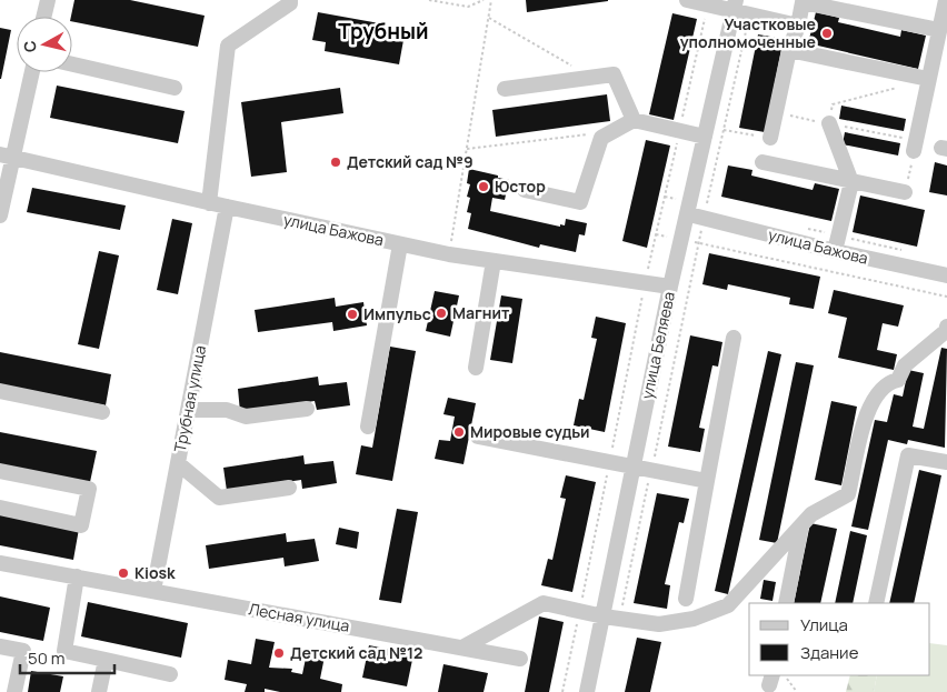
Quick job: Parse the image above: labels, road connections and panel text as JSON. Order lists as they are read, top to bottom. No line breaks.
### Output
{"streets":{"street":["улица Бажова","улица Беляева","Трубная улица","Лесная улица"]},"crossings":[["улица Бажова","улица Беляева"],["улица Бажова","Трубная улица"],["Трубная улица","Лесная улица"]],"districts":["Трубный"],"places":["Участковые уполномоченные","Детский сад №9","Юстор","Магнит","Импульс","Мировые судьи","Kiosk","Детский сад №12"],"legend":["Улица","Здание"],"scale_bar":"50 m","north":"left"}
